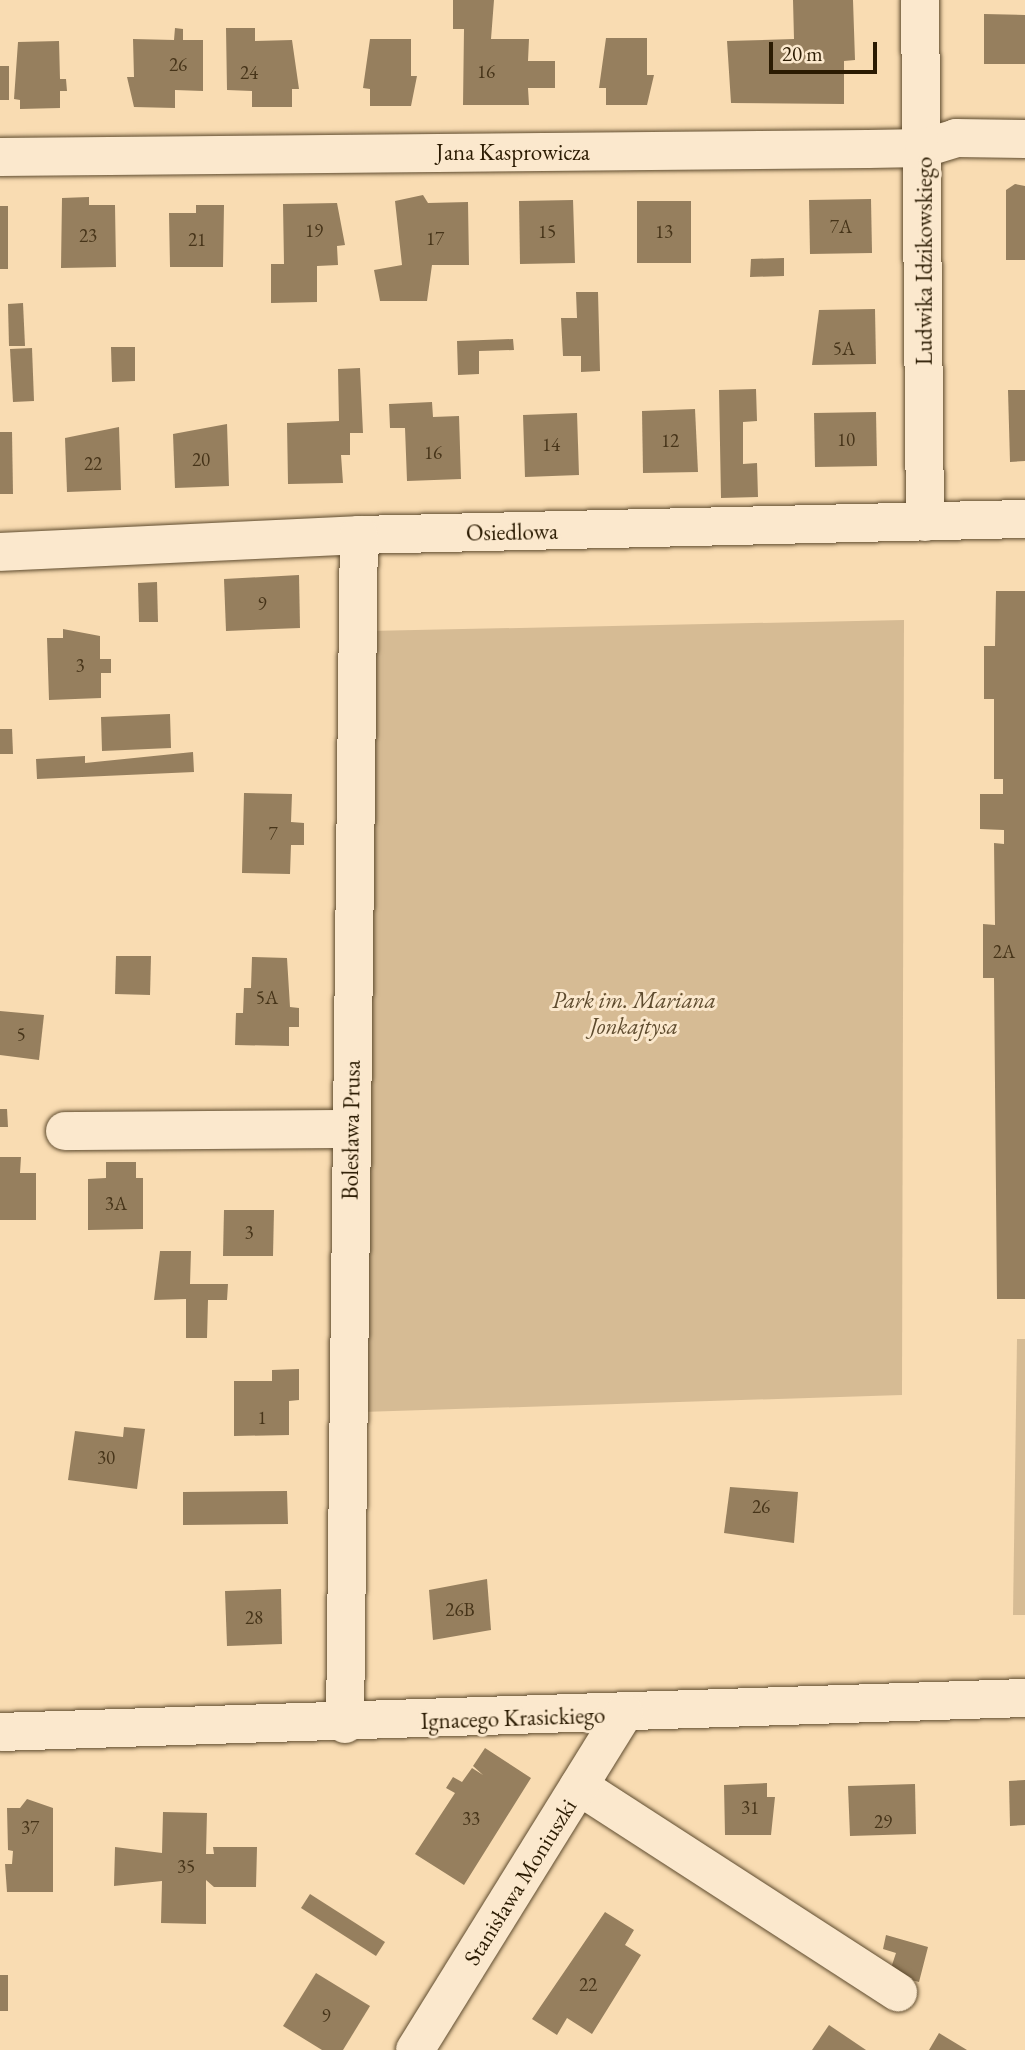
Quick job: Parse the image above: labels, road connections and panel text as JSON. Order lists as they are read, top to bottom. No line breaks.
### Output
{"streets":{"street":["Jana Kasprowicza","Ludwika Idzikowskiego","Osiedlowa","Bolesława Prusa","Ignacego Krasickiego","Stanisława Moniuszki"]},"crossings":[["Jana Kasprowicza","Ludwika Idzikowskiego"],["Ludwika Idzikowskiego","Osiedlowa"],["Osiedlowa","Bolesława Prusa"],["Bolesława Prusa","Ignacego Krasickiego"],["Ignacego Krasickiego","Stanisława Moniuszki"]],"parks":["Park im. Mariana Jonkajtysa"],"house_numbers":["26","16","24","7A","19","15","13","23","17","21","5A","10","12","14","16","20","22","9","3","7","2A","5A","5","3A","3","1","30","26","26B","28","31","33","29","37","35","22","9"],"scale_bar":"20 m"}
